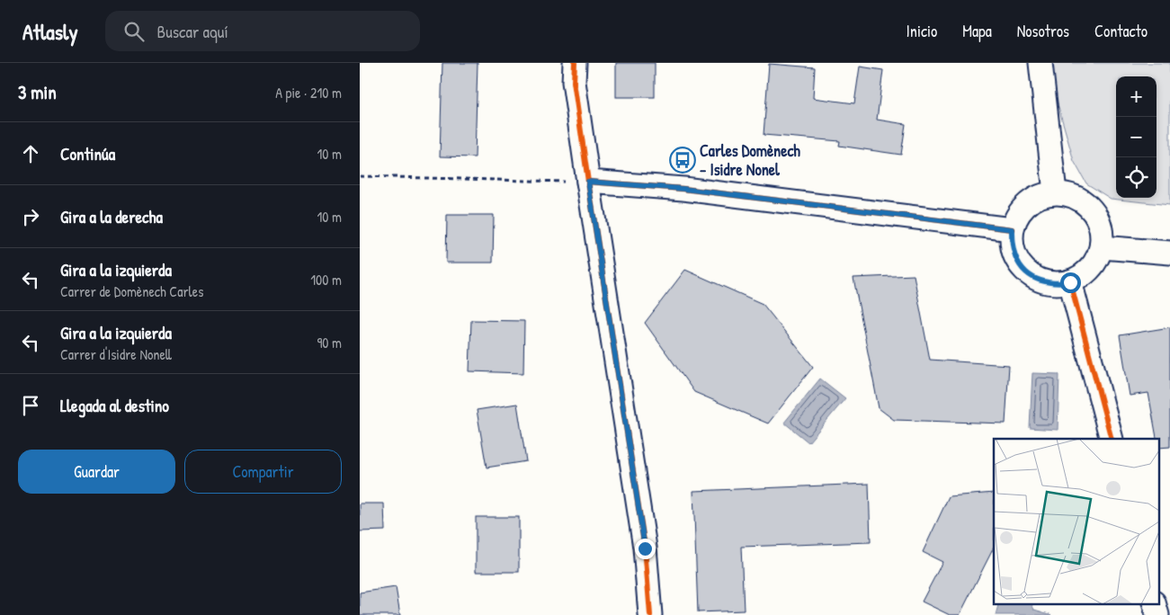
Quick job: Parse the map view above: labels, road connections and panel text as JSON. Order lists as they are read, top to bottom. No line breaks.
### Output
{"places":{"bus stop":["Carles Domènech - Isidre Nonel"]},"page":{"header":"Atlasly","search":"Buscar aquí","nav":["Inicio","Mapa","Nosotros","Contacto"],"heading":["3 min","A pie · 210 m"],"map_buttons":["+","−"],"list":[["Continúa","10 m"],["Gira a la derecha","10 m"],["Gira a la izquierda","Carrer de Domènech Carles","100 m"],["Gira a la izquierda","Carrer d'Isidre Nonell","90 m"],"Llegada al destino"],"buttons":["Guardar","Compartir"]}}
